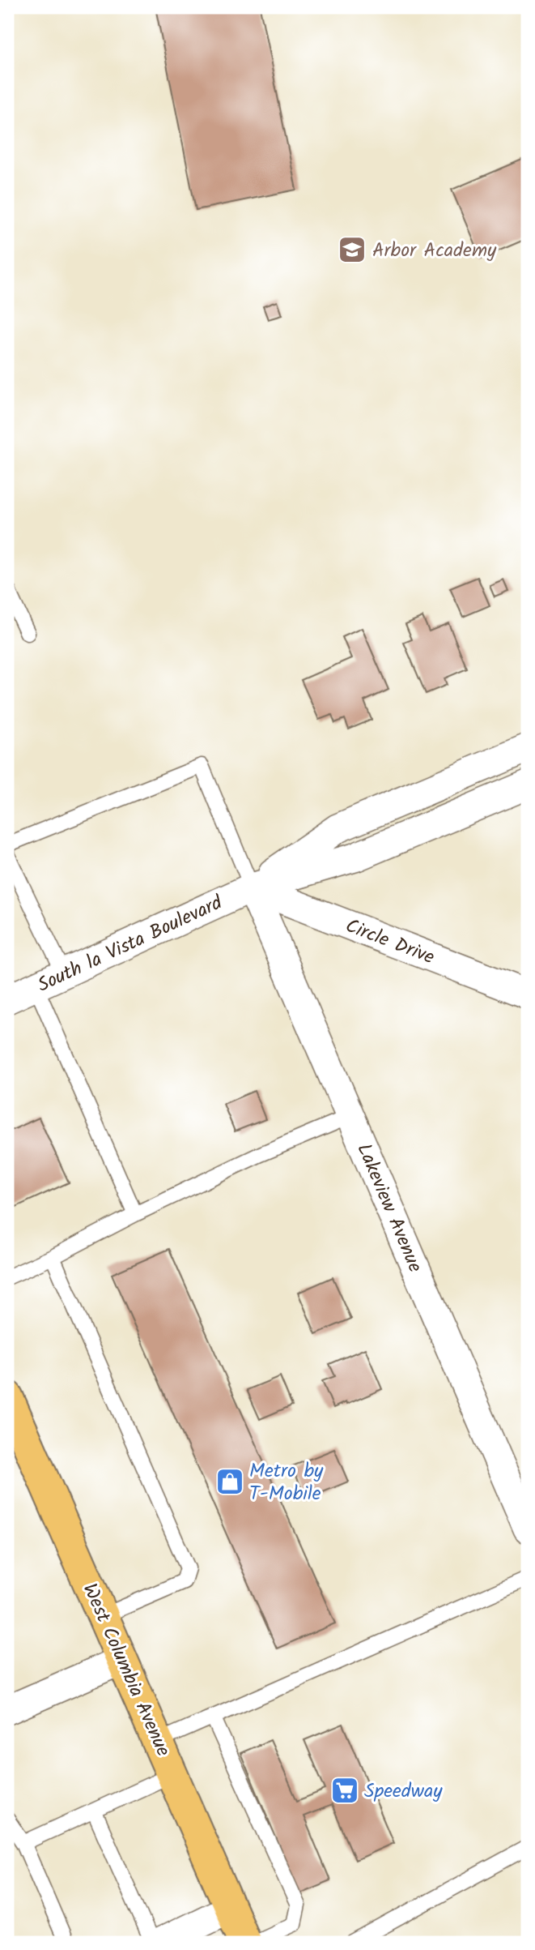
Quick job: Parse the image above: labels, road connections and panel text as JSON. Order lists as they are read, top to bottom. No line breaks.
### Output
{"streets":{"main road":["West Columbia Avenue"],"street":["Circle Drive","South la Vista Boulevard","Lakeview Avenue"]},"crossings":[["Circle Drive","South la Vista Boulevard"],["Circle Drive","Lakeview Avenue"],["South la Vista Boulevard","Lakeview Avenue"]],"places":{"school or university":["Arbor Academy"],"shop":["Metro by T-Mobile"],"supermarket":["Speedway"]}}
